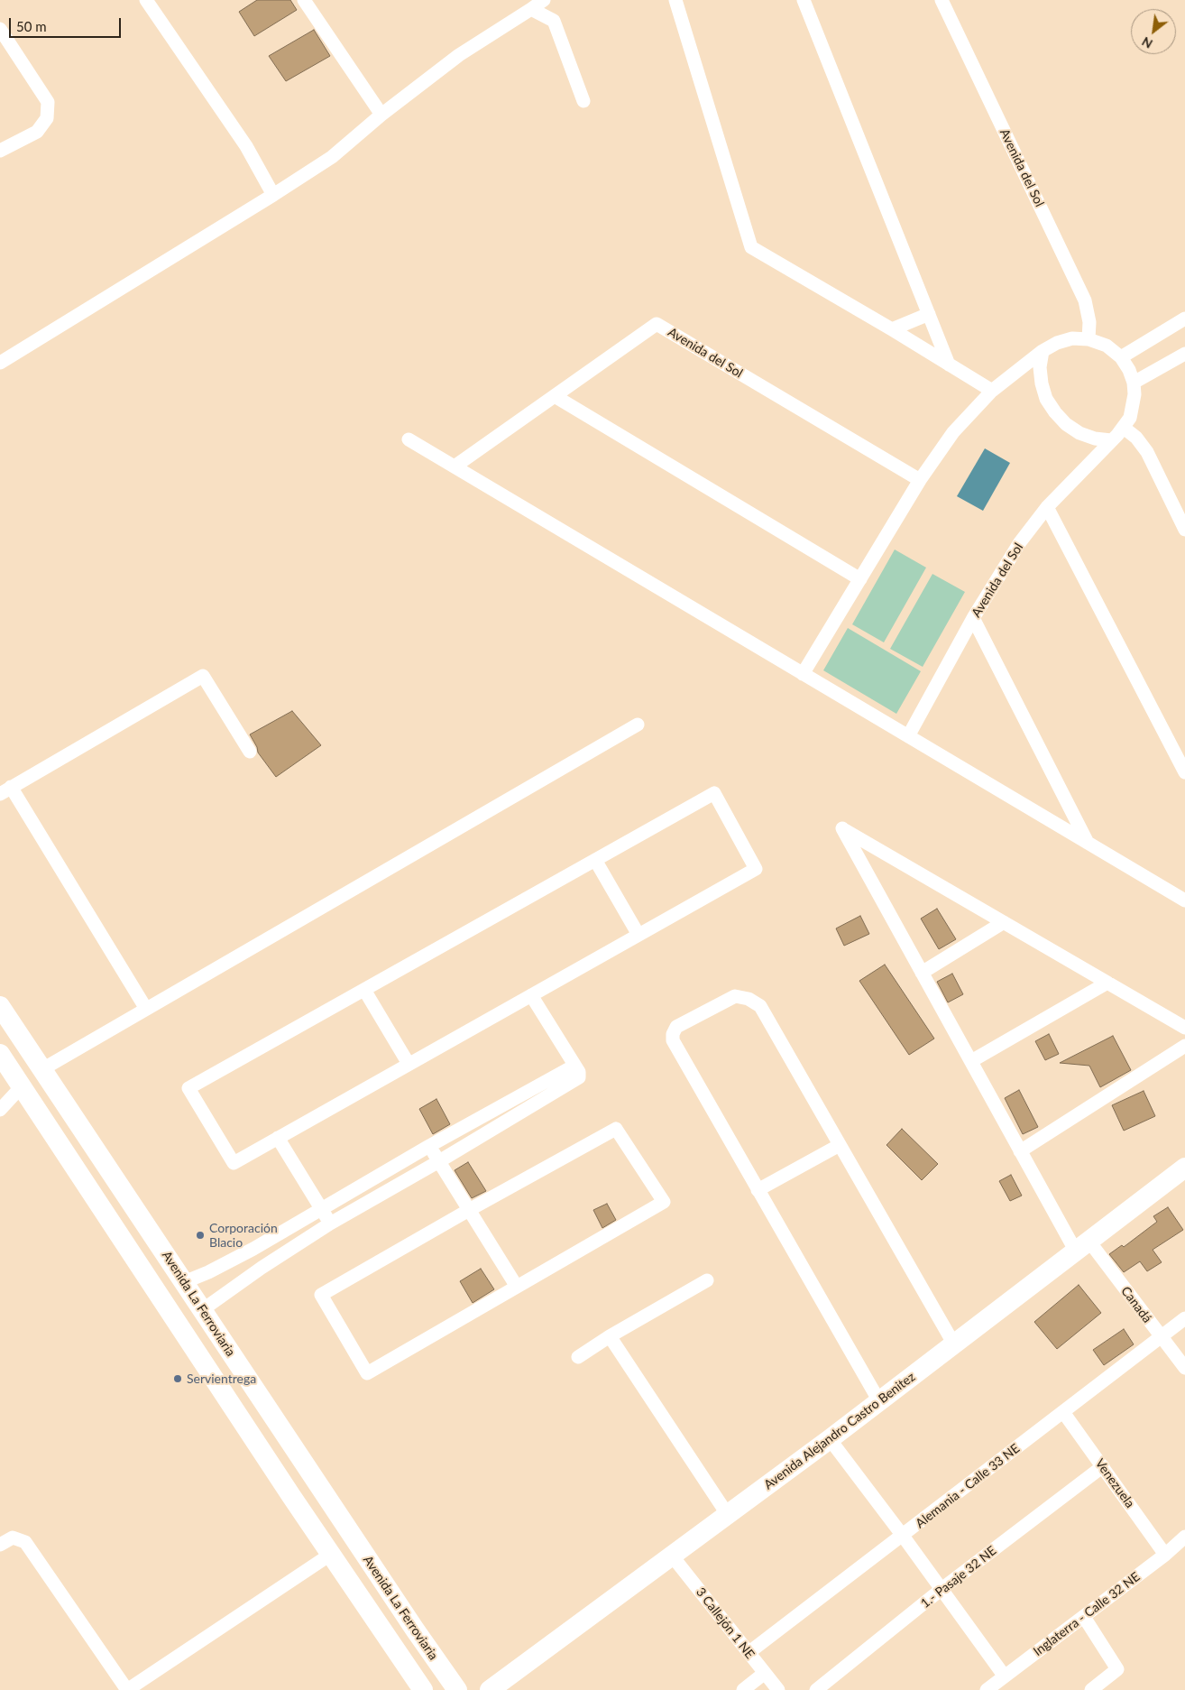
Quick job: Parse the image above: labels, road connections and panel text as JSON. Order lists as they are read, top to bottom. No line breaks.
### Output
{"streets":{"main road":["Avenida La Ferroviaria","Avenida Alejandro Castro Benitez"],"street":["Avenida del Sol","Canadá","Venezuela","Alemania - Calle 33 NE","1.- Pasaje 32 NE","Inglaterra - Calle 32 NE","3 Callejón 1 NE"]},"crossings":[["Canadá","Avenida Alejandro Castro Benitez"],["Canadá","Alemania - Calle 33 NE"],["Avenida Alejandro Castro Benitez","3 Callejón 1 NE"],["Venezuela","Alemania - Calle 33 NE"],["Venezuela","1.- Pasaje 32 NE"],["Venezuela","Inglaterra - Calle 32 NE"],["Alemania - Calle 33 NE","3 Callejón 1 NE"]],"places":["Corporación Blacio","Servientrega"],"scale_bar":"50 m","north":"bottom left"}
